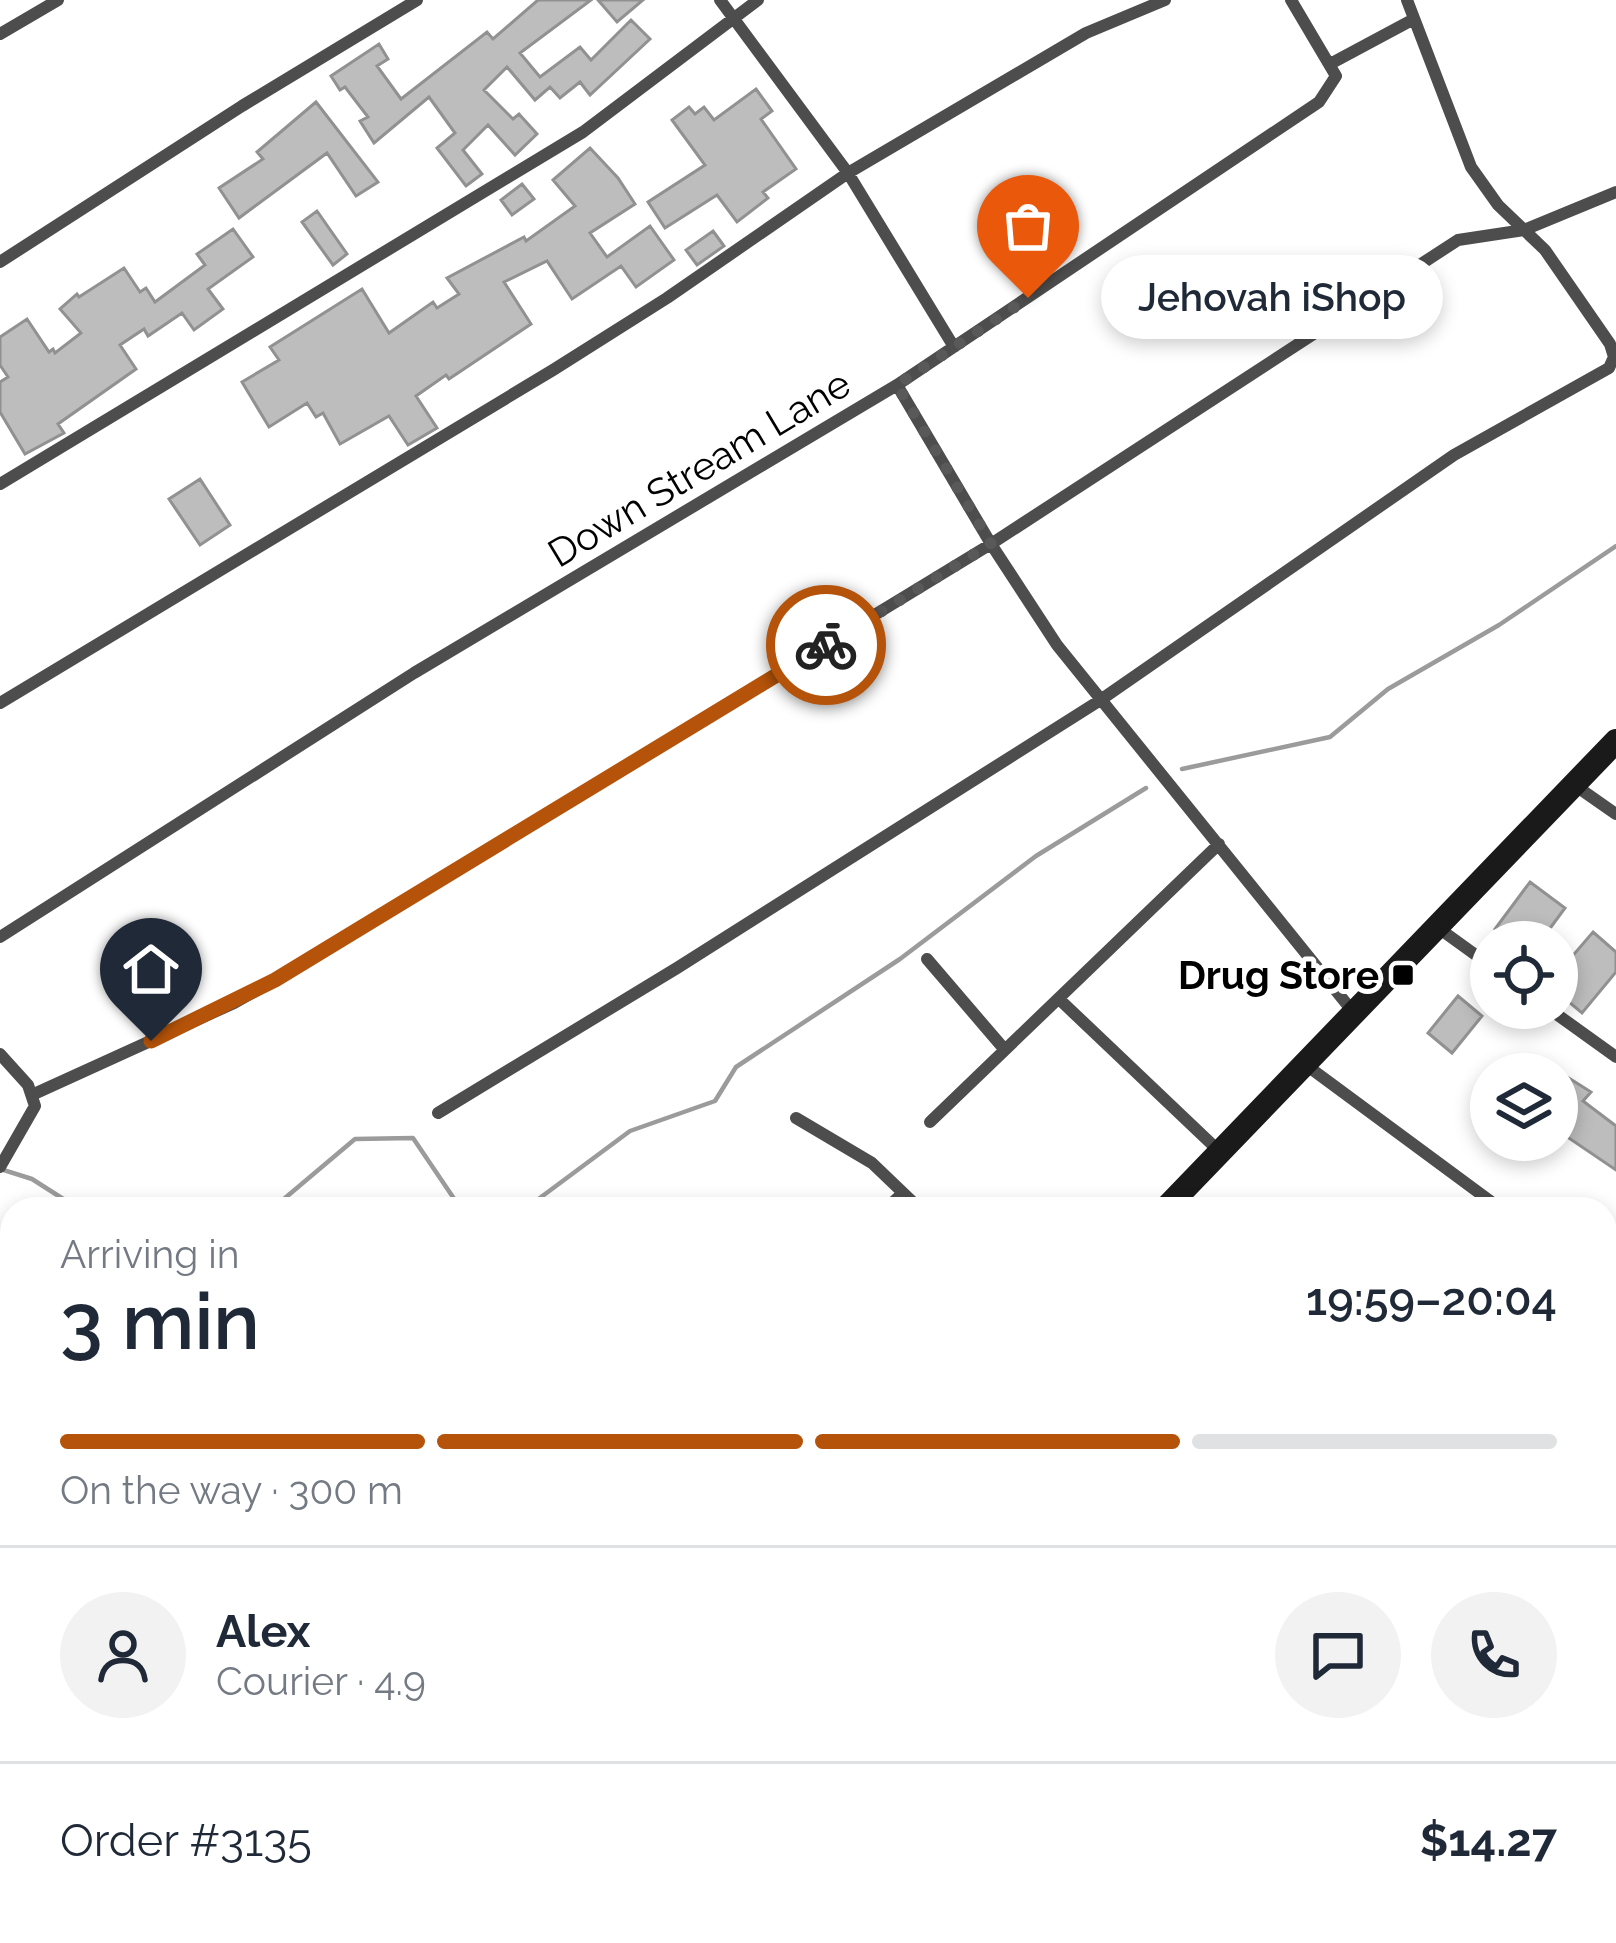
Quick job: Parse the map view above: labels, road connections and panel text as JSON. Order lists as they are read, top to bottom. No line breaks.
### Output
{"streets":{"street":["Down Stream Lane"]},"places":{"other":["Jehovah iShop"],"transit":["Drug Store"]},"page":{"bubble":"Jehovah iShop","heading":["3 min","Arriving in","19:59–20:04"],"panel":["Alex","Courier · 4.9","Order #3135","$14.27"],"bar":"On the way · 300 m"}}
